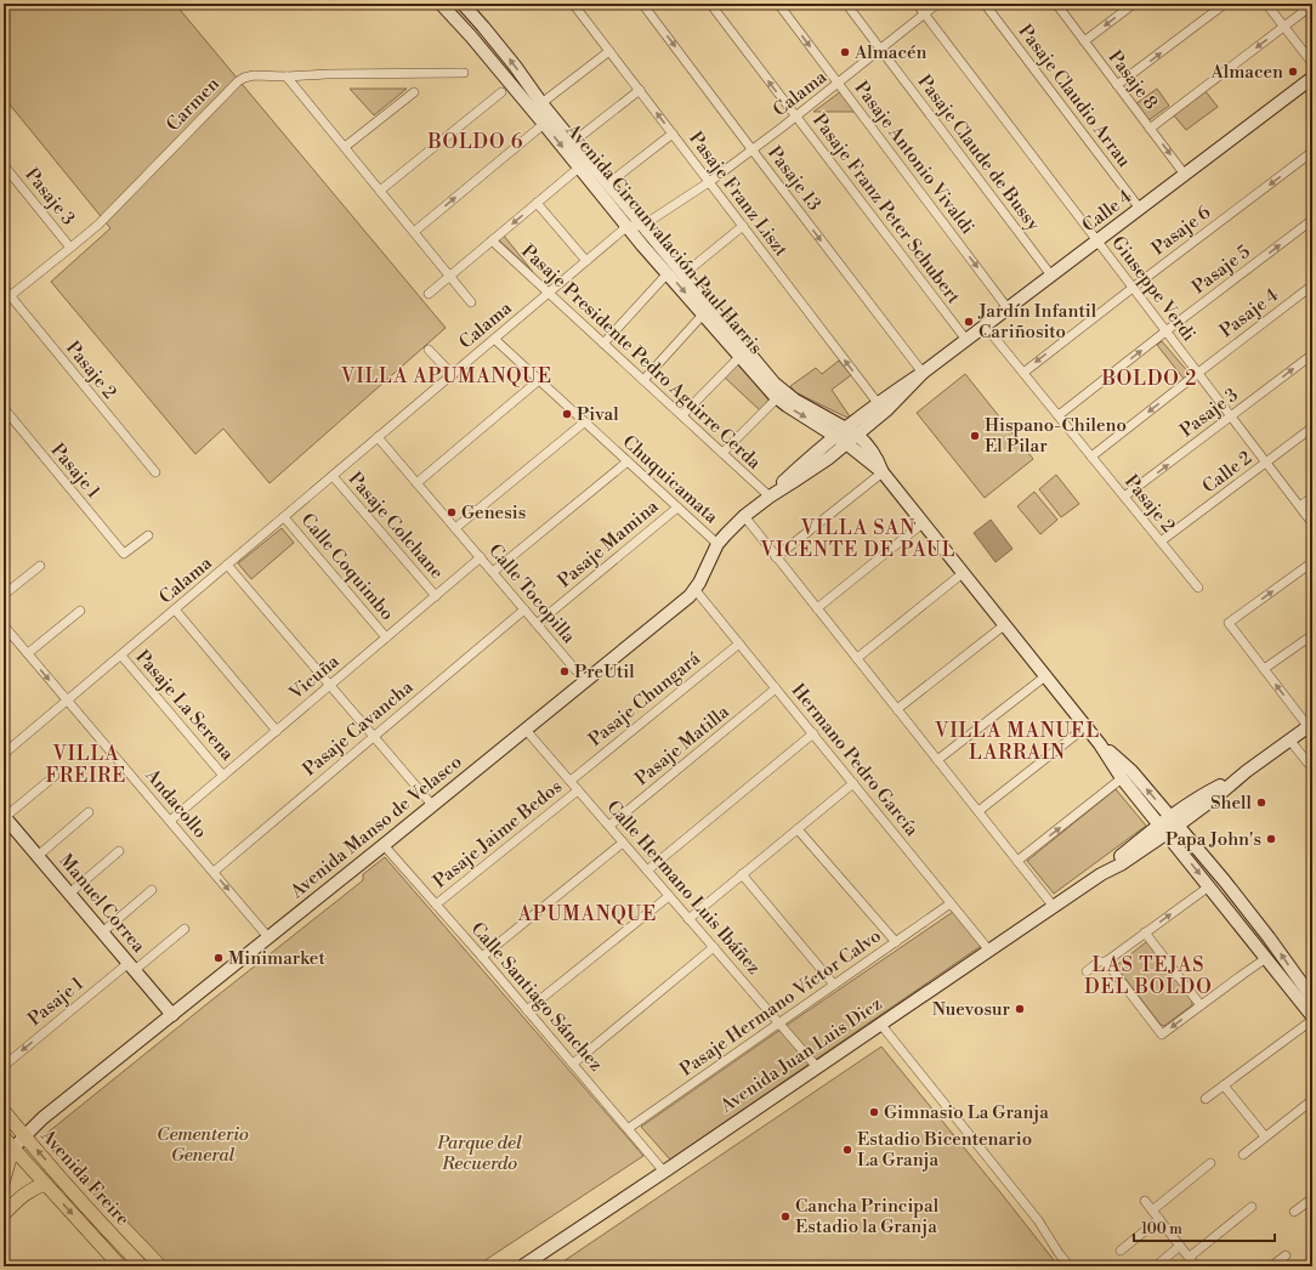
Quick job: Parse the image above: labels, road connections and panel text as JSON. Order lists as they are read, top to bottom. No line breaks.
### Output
{"streets":{"main road":["Calle 4","Avenida Circunvalación Paul Harris","Avenida Manso de Velasco","Manuel Correa","Avenida Juan Luis Diez","Avenida Freire"],"street":["Pasaje 8","Calama","Pasaje Claudio Arrau","Carmen","Pasaje Claude de Bussy","Pasaje Antonio Vivaldi","Pasaje 13","Pasaje Franz Liszt","Pasaje 3","Pasaje Franz Peter Schubert","Pasaje 6","Pasaje 5","Giuseppe Verdi","Pasaje 4","Pasaje Presidente Pedro Aguirre Cerda","Pasaje 2","Pasaje 1","Calle 2","Chuquicamata","Pasaje Colchane","Pasaje Mamina","Calle Coquimbo","Calle Tocopilla","Vicuña","Pasaje Chungará","Pasaje La Serena","Pasaje Cavancha","Pasaje Matilla","Hermano Pedro García","Andacollo","Pasaje Jaime Bedos","Calle Hermano Luis Ibáñez","Calle Santiago Sánchez","Pasaje Hermano Víctor Calvo"]},"crossings":[["Pasaje 8","Calle 4"],["Calama","Pasaje Claude de Bussy"],["Calama","Pasaje Antonio Vivaldi"],["Calama","Pasaje 13"],["Calama","Pasaje Franz Liszt"],["Calama","Pasaje Franz Peter Schubert"],["Calama","Avenida Circunvalación Paul Harris"],["Calama","Giuseppe Verdi"],["Calama","Pasaje Presidente Pedro Aguirre Cerda"],["Calama","Chuquicamata"],["Calama","Pasaje Colchane"],["Calama","Calle Coquimbo"],["Calama","Calle Tocopilla"],["Calama","Pasaje La Serena"],["Calama","Andacollo"],["Pasaje Claudio Arrau","Calle 4"],["Carmen","Pasaje 3"],["Carmen","Pasaje 2"],["Pasaje Claude de Bussy","Calle 4"],["Pasaje Antonio Vivaldi","Calle 4"],["Pasaje 13","Calle 4"],["Pasaje Franz Liszt","Calle 4"],["Pasaje 3","Giuseppe Verdi"],["Pasaje 3","Pasaje 2"],["Pasaje Franz Peter Schubert","Calle 4"],["Calle 4","Avenida Circunvalación Paul Harris"],["Calle 4","Giuseppe Verdi"],["Calle 4","Pasaje 2"],["Calle 4","Avenida Manso de Velasco"],["Pasaje 6","Giuseppe Verdi"],["Pasaje 6","Pasaje 2"],["Avenida Circunvalación Paul Harris","Avenida Manso de Velasco"],["Avenida Circunvalación Paul Harris","Avenida Juan Luis Diez"],["Pasaje 5","Giuseppe Verdi"],["Pasaje 5","Pasaje 2"],["Giuseppe Verdi","Pasaje 4"],["Giuseppe Verdi","Calle 2"],["Pasaje 4","Pasaje 2"],["Pasaje Presidente Pedro Aguirre Cerda","Avenida Manso de Velasco"],["Pasaje 2","Calle 2"],["Pasaje 1","Manuel Correa"],["Chuquicamata","Pasaje Mamina"],["Chuquicamata","Avenida Manso de Velasco"],["Pasaje Colchane","Vicuña"],["Pasaje Mamina","Calle Tocopilla"],["Calle Coquimbo","Vicuña"],["Calle Tocopilla","Vicuña"],["Calle Tocopilla","Pasaje Cavancha"],["Calle Tocopilla","Avenida Manso de Velasco"],["Vicuña","Pasaje La Serena"],["Vicuña","Andacollo"],["Pasaje Chungará","Hermano Pedro García"],["Pasaje Chungará","Calle Hermano Luis Ibáñez"],["Pasaje Cavancha","Andacollo"],["Pasaje Matilla","Hermano Pedro García"],["Pasaje Matilla","Calle Hermano Luis Ibáñez"],["Hermano Pedro García","Avenida Manso de Velasco"],["Hermano Pedro García","Pasaje Hermano Víctor Calvo"],["Hermano Pedro García","Avenida Juan Luis Diez"],["Andacollo","Avenida Manso de Velasco"],["Avenida Manso de Velasco","Calle Hermano Luis Ibáñez"],["Avenida Manso de Velasco","Manuel Correa"],["Avenida Manso de Velasco","Calle Santiago Sánchez"],["Avenida Manso de Velasco","Avenida Freire"],["Pasaje Jaime Bedos","Calle Hermano Luis Ibáñez"],["Pasaje Jaime Bedos","Calle Santiago Sánchez"],["Calle Hermano Luis Ibáñez","Pasaje Hermano Víctor Calvo"],["Calle Hermano Luis Ibáñez","Avenida Juan Luis Diez"],["Calle Santiago Sánchez","Pasaje Hermano Víctor Calvo"],["Calle Santiago Sánchez","Avenida Juan Luis Diez"]],"one_way":["Pasaje Antonio Vivaldi","Pasaje 13","Pasaje Franz Liszt","Pasaje 3","Pasaje 6","Pasaje 5","Pasaje 4","Pasaje 1","Andacollo"],"districts":["BOLDO 6","VILLA APUMANQUE","BOLDO 2","VILLA SAN VICENTE DE PAUL","VILLA MANUEL LARRAIN","VILLA FREIRE","APUMANQUE","LAS TEJAS DEL BOLDO"],"parks":["Cementerio General","Parque del Recuerdo"],"places":["Almacén","Almacen","Jardín Infantil Cariñosito","Pival","Hispano-Chileno El Pilar","Genesis","PreUtil","Shell","Papa John's","Minimarket","Nuevosur","Gimnasio La Granja","Estadio Bicentenario La Granja","Cancha Principal Estadio la Granja"],"scale_bar":"100 m"}
